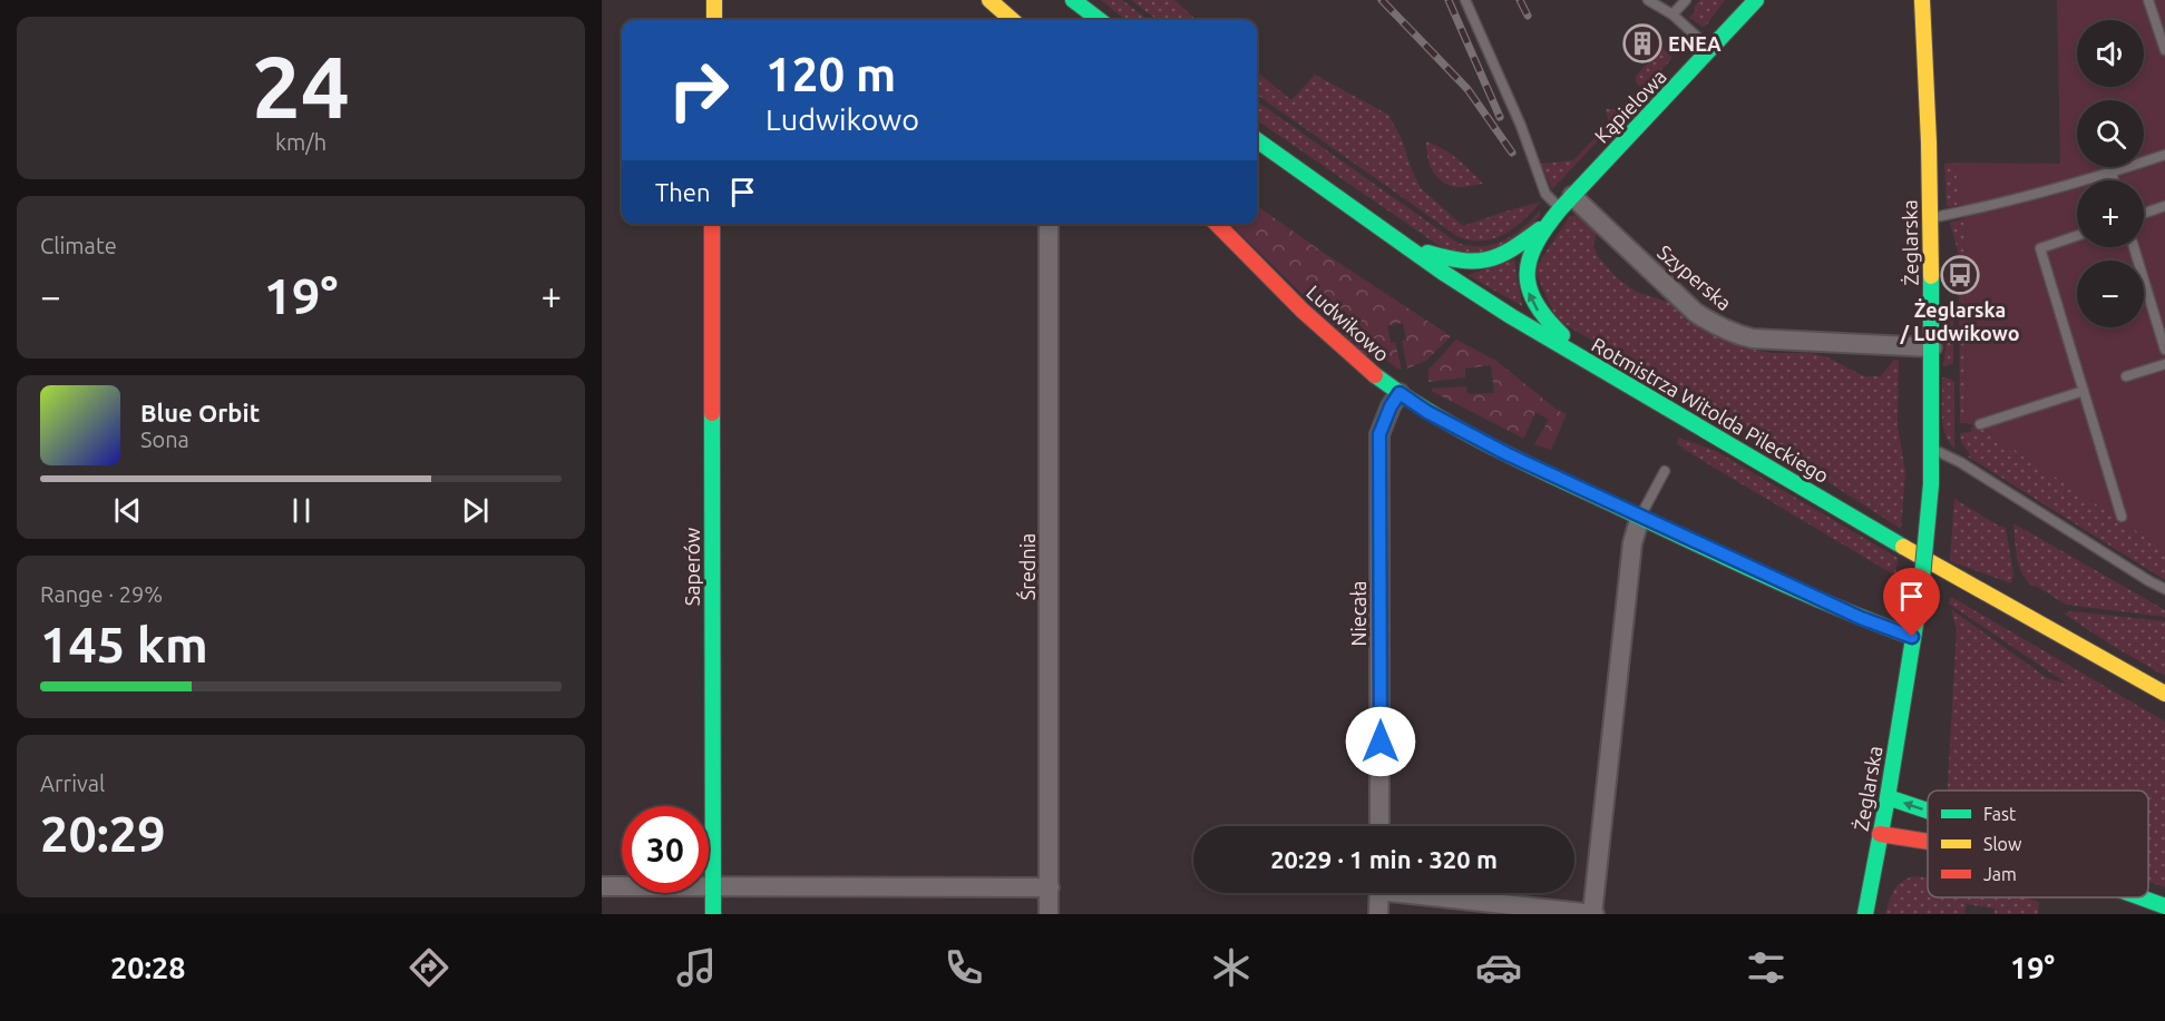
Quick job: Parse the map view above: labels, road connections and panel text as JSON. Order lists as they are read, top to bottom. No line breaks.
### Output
{"streets":{"street":["Kąpielowa","Żeglarska","Szyperska","Ludwikowo","Rotmistrza Witolda Pileckiego","Saperów","Średnia","Niecała"]},"crossings":[["Kąpielowa","Szyperska"],["Żeglarska","Szyperska"],["Żeglarska","Ludwikowo"],["Ludwikowo","Niecała"]],"places":{"building":["ENEA"],"bus stop":["Żeglarska / Ludwikowo"]},"legend":["Fast","Slow","Jam"],"page":{"tile":[["24","km/h"],"Climate",["Range · 29%","145 km"],["Arrival","20:29"]],"map_buttons":["+","−"],"turn":["120 m","Ludwikowo"],"then":"Then","heat":["−","19°","+"],"song":["Blue Orbit","Sona"],"limit":"30","trip":"20:29 · 1 min · 320 m","tabs":["20:28","19°"]}}
